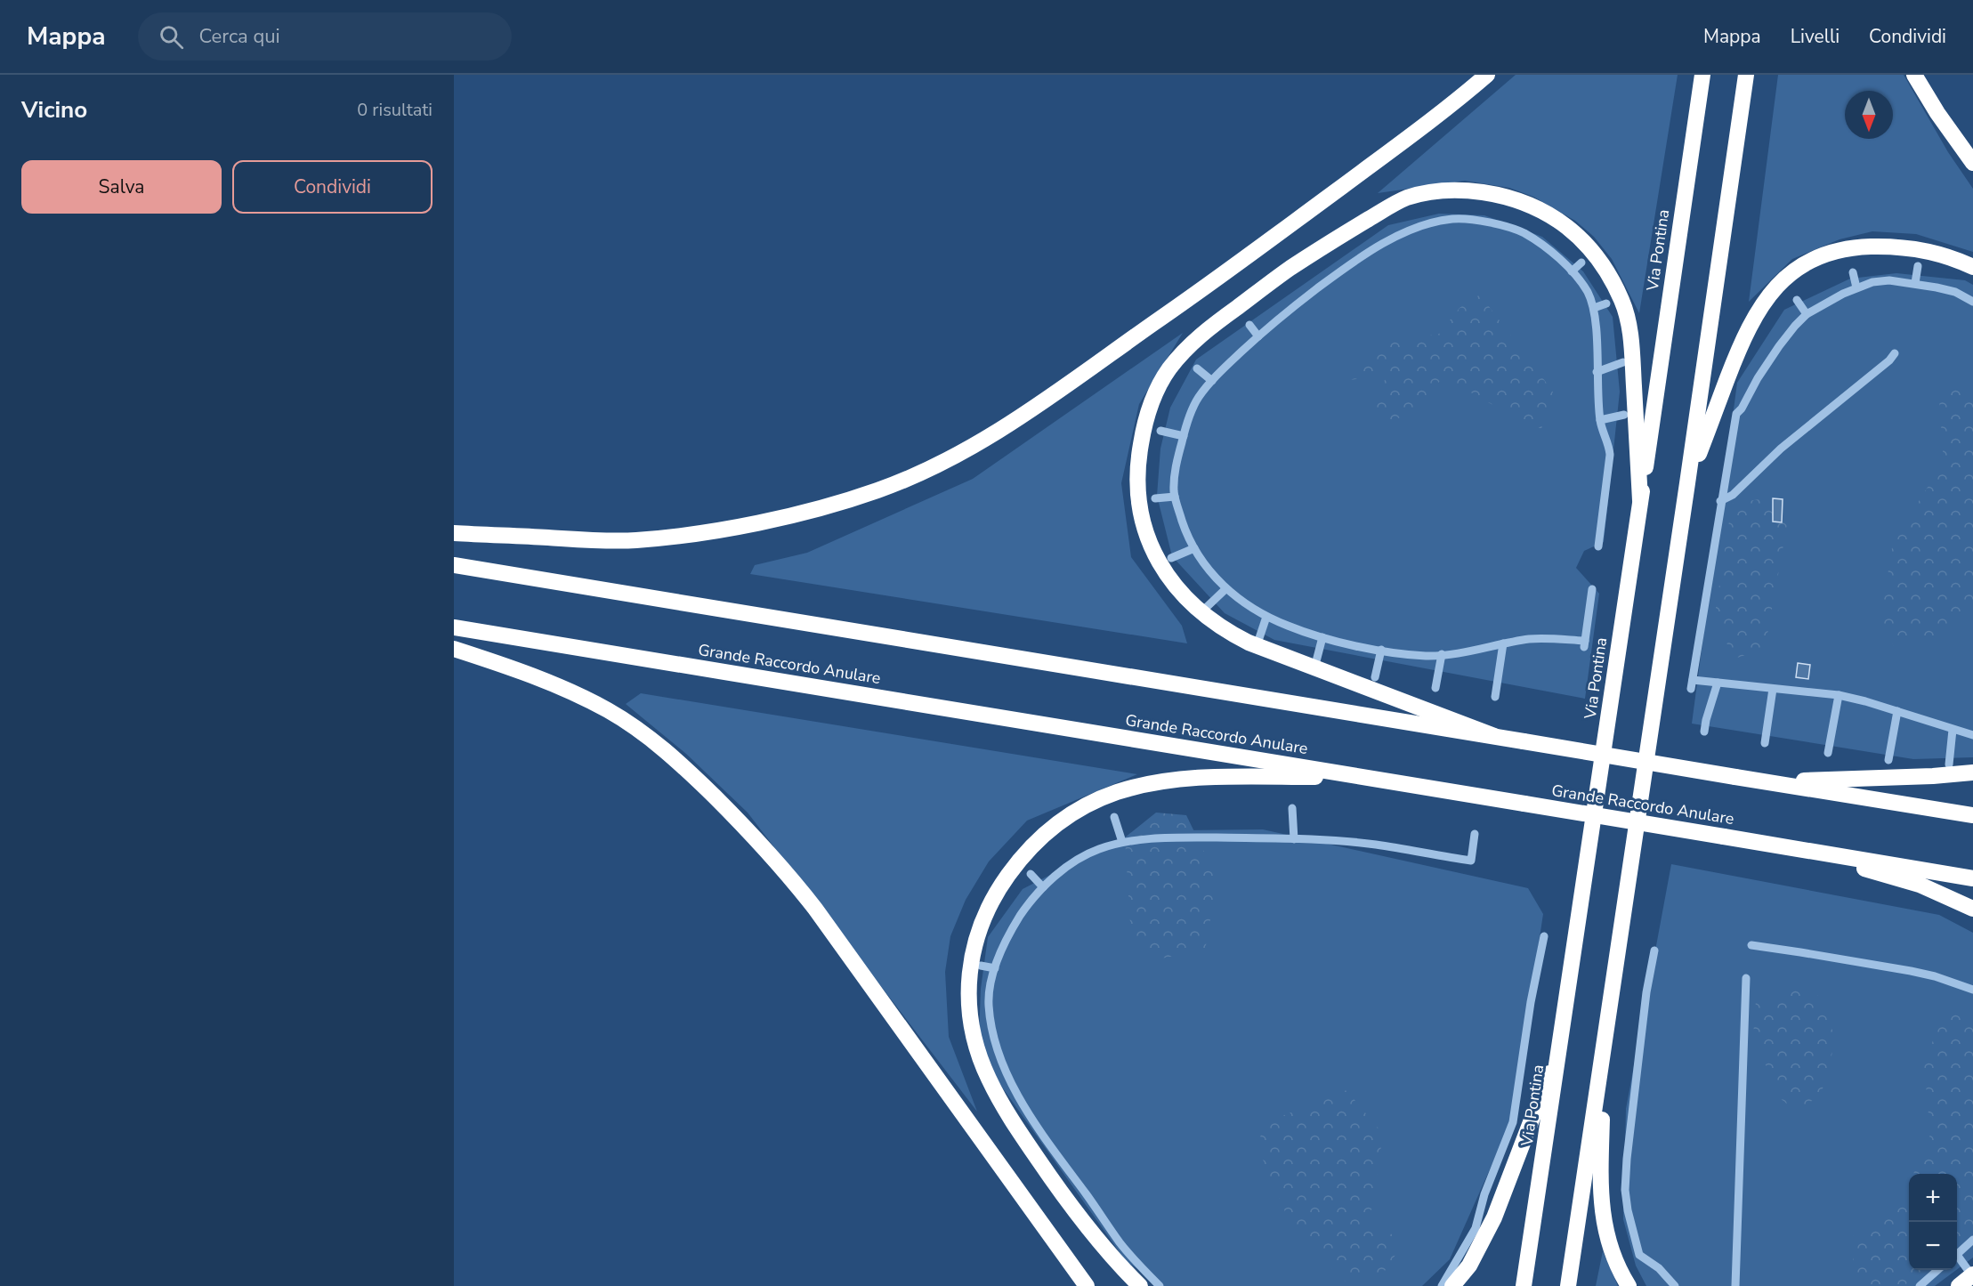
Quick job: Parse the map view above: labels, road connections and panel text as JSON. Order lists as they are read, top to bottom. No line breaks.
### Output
{"streets":{"highway":["Via Pontina","Grande Raccordo Anulare"]},"north":"bottom","page":{"header":"Mappa","search":"Cerca qui","nav":["Mappa","Livelli","Condividi"],"heading":["Vicino","0 risultati"],"buttons":["Salva","Condividi"],"map_buttons":["+","−"]}}
